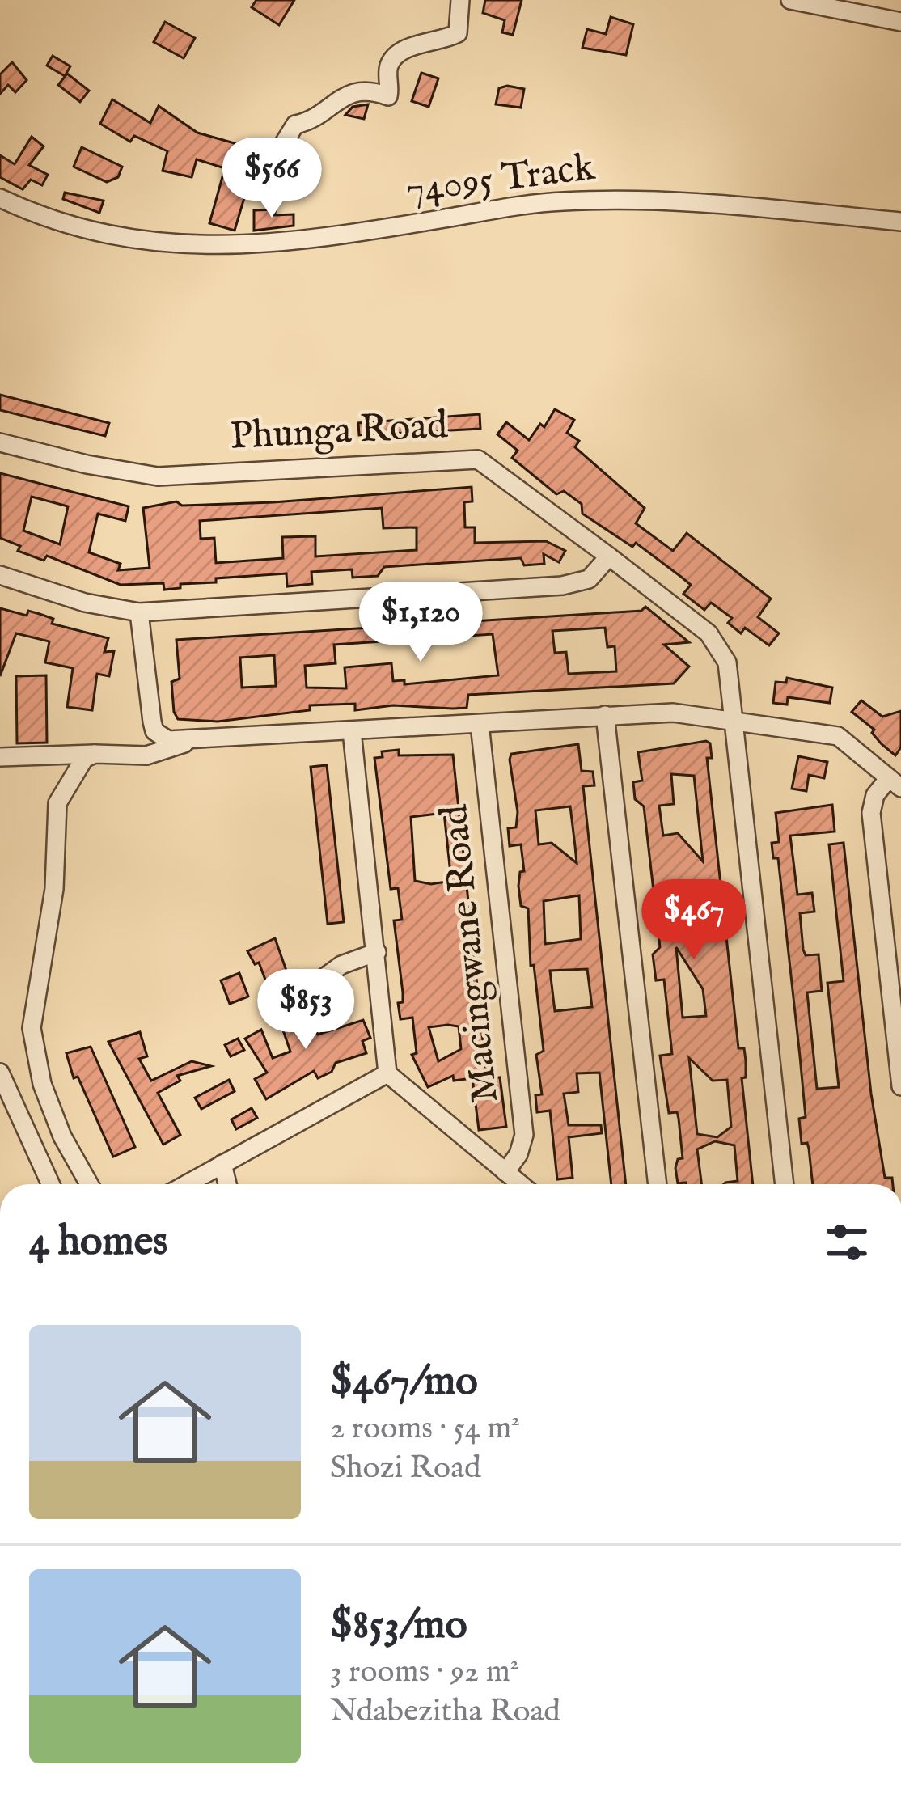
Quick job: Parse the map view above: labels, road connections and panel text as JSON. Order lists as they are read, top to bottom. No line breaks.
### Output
{"streets":{"street":["74095 Track","Phunga Road","Macingwane Road"]},"page":{"price":["$566","$1,120","$467","$853"],"heading":"4 homes","list":[{"name":"$467/mo","note":"2 rooms · 54 m² · Shozi Road"},{"name":"$853/mo","note":"3 rooms · 92 m² · Ndabezitha Road"}]}}
